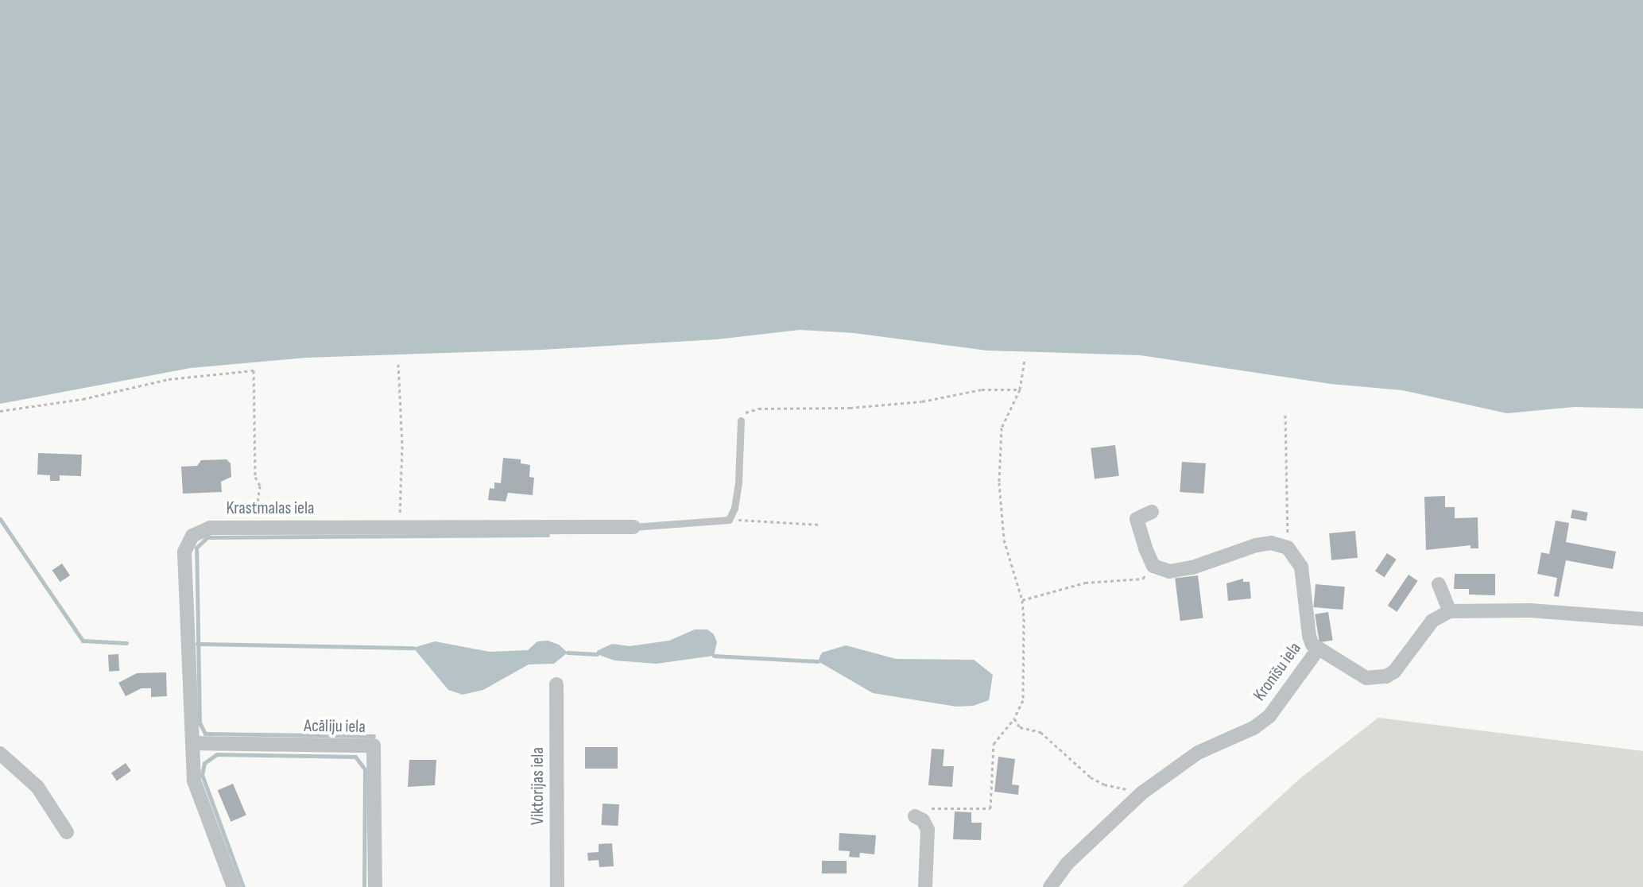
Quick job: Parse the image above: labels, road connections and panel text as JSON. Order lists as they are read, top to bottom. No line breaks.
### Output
{"streets":{"street":["Krastmalas iela","Kronīšu iela","Acāliju iela","Viktorijas iela"]},"crossings":[["Krastmalas iela","Acāliju iela"]]}
